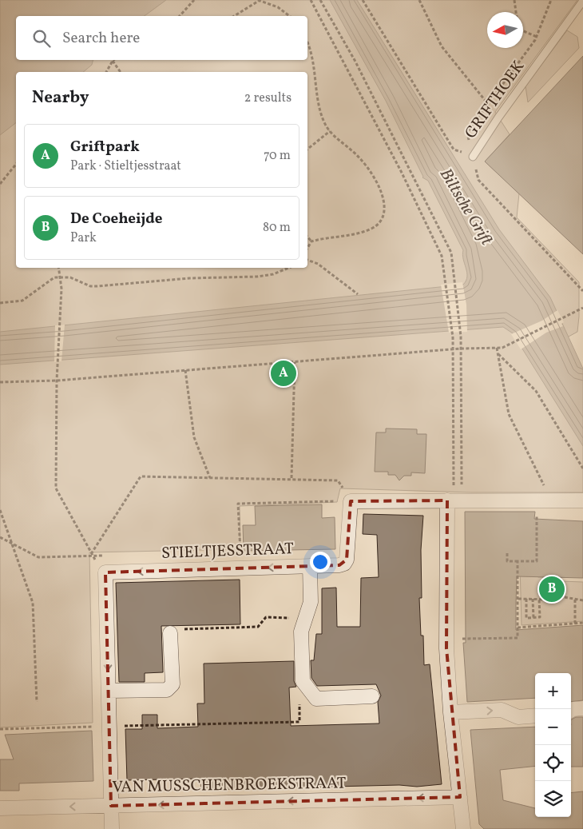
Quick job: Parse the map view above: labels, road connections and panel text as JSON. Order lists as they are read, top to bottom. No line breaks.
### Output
{"streets":{"street":["STIELTJESSTRAAT","VAN MUSSCHENBROEKSTRAAT"],"lane":["GRIFTHOEK"]},"one_way":["STIELTJESSTRAAT","VAN MUSSCHENBROEKSTRAAT"],"water":["Biltsche Grift"],"north":"left","page":{"search":"Search here","heading":["Nearby","2 results"],"list":[{"mark":"A","name":"Griftpark","note":"Park · Stieltjesstraat","value":"70 m"},{"mark":"B","name":"De Coeheijde","note":"Park","value":"80 m"}],"pins":["A","B"],"map_buttons":["+","−"]}}
